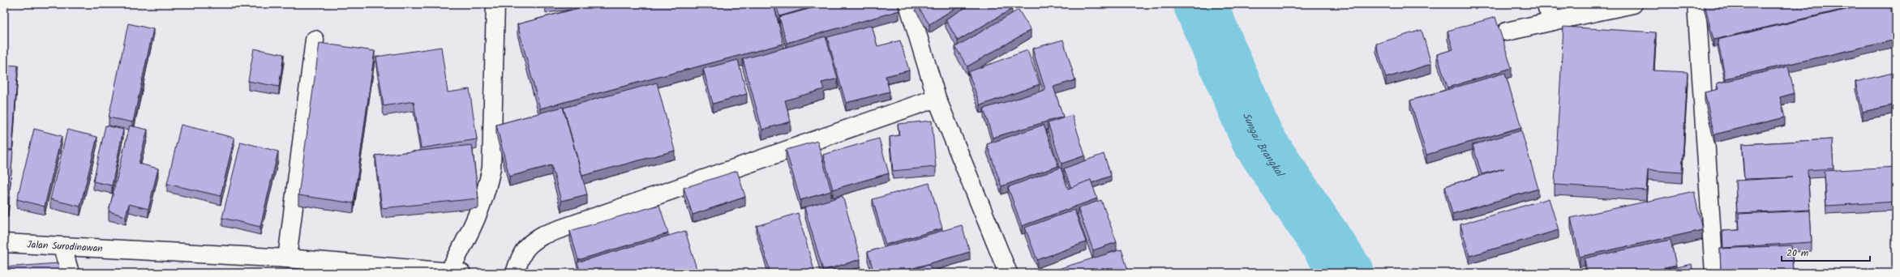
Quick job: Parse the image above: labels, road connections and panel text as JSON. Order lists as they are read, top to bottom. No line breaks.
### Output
{"streets":{"street":["Jalan Surodinawan"]},"water":["Sungai Brangkal"],"scale_bar":"20 m"}
